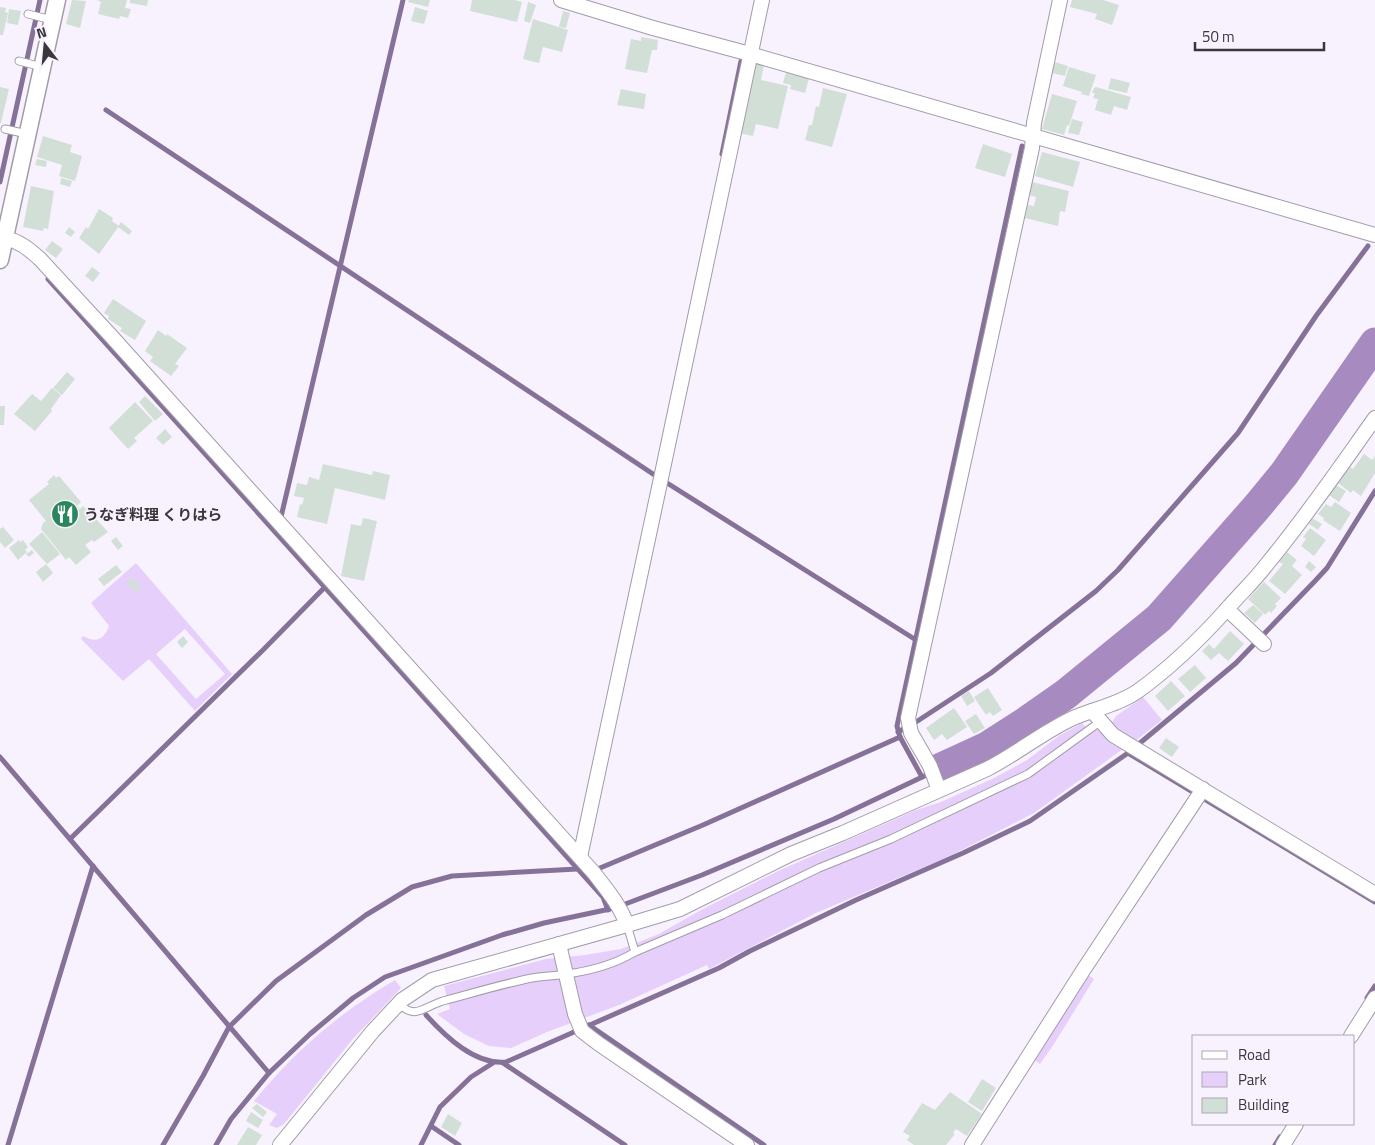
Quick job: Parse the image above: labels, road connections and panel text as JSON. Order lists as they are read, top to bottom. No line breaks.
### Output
{"places":{"restaurant":["うなぎ料理 くりはら"]},"legend":["Road","Park","Building"],"scale_bar":"50 m","north":"top"}
